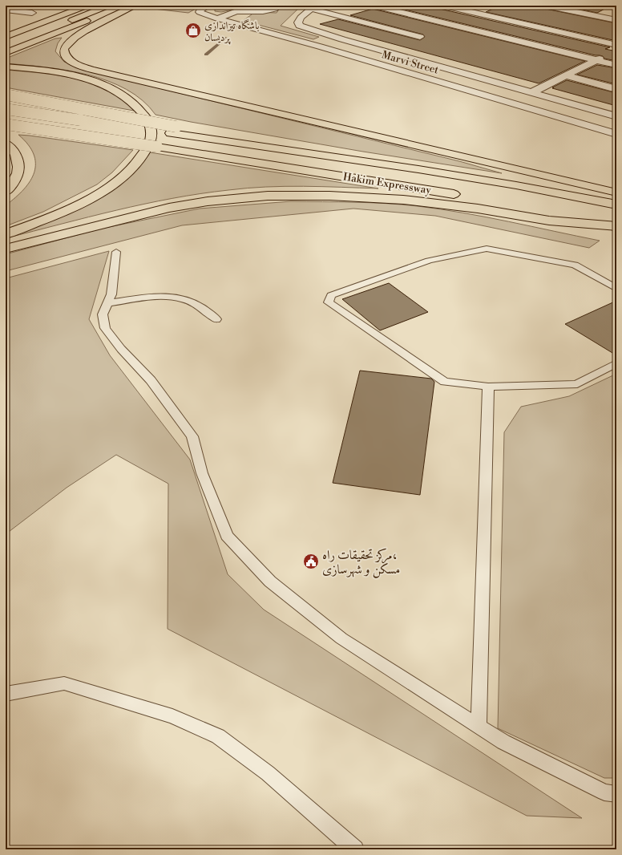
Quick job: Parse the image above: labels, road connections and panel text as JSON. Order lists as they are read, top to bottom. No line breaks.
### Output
{"streets":{"highway":["Hakim Expressway"],"street":["Marvi Street"]},"places":{"shop":["باشگاه تیراندازی پردیسان"],"public building":["مرکز تحقیقات راه، مسکن و شهرسازی"]}}
